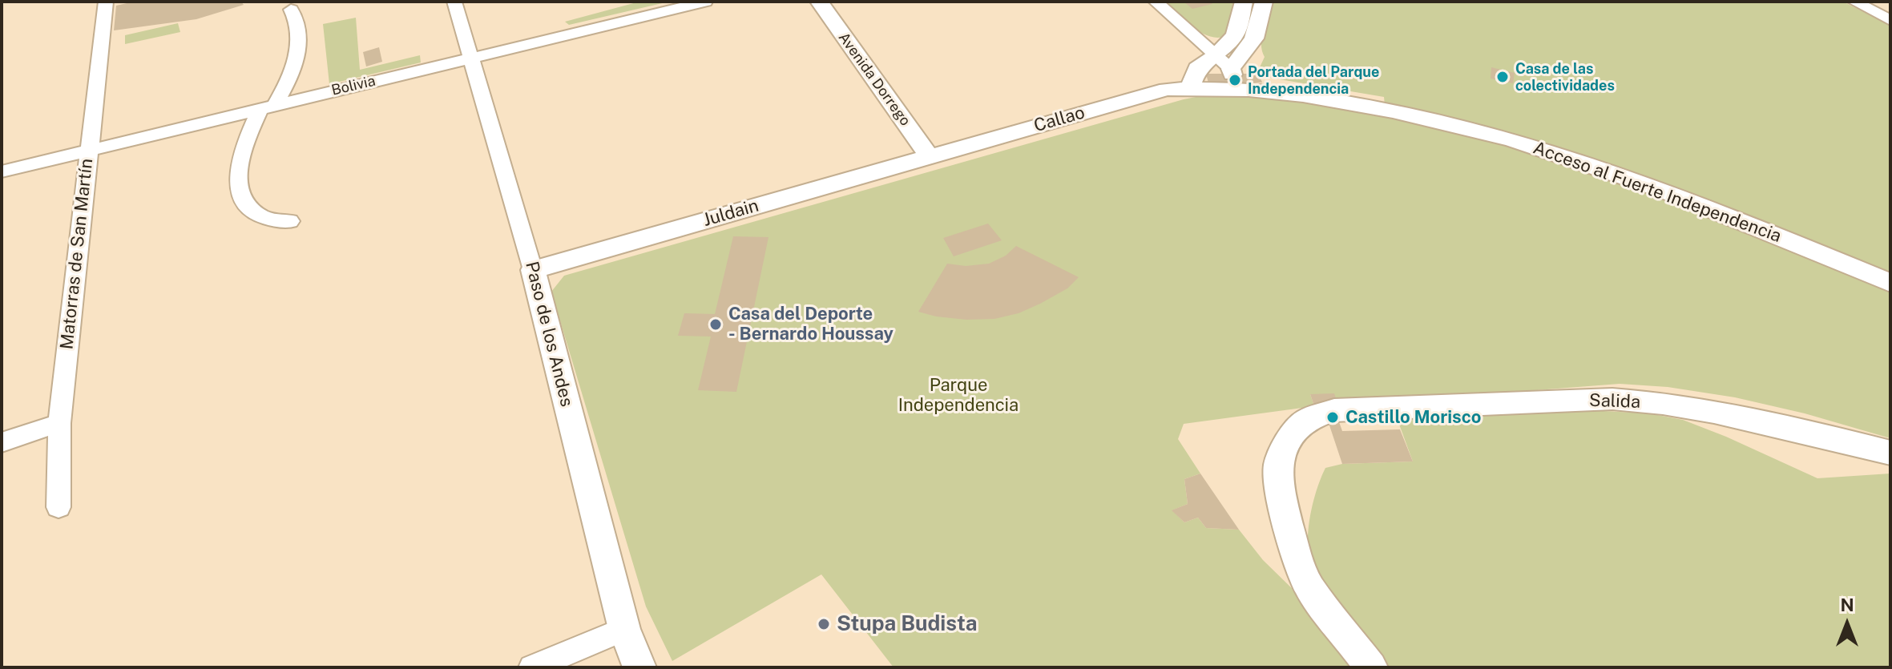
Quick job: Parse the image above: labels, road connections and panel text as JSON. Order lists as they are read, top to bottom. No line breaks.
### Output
{"streets":{"street":["Avenida Dorrego","Bolivia","Callao","Acceso al Fuerte Independencia","Juldain","Matorras de San Martín","Paso de los Andes","Salida"]},"crossings":[["Avenida Dorrego","Callao"],["Avenida Dorrego","Juldain"],["Bolivia","Matorras de San Martín"],["Bolivia","Paso de los Andes"],["Callao","Acceso al Fuerte Independencia"],["Callao","Juldain"],["Juldain","Paso de los Andes"]],"parks":["Parque Independencia"],"places":["Casa de las colectividades","Portada del Parque Independencia","Casa del Deporte - Bernardo Houssay","Castillo Morisco","Stupa Budista"],"north":"top"}
